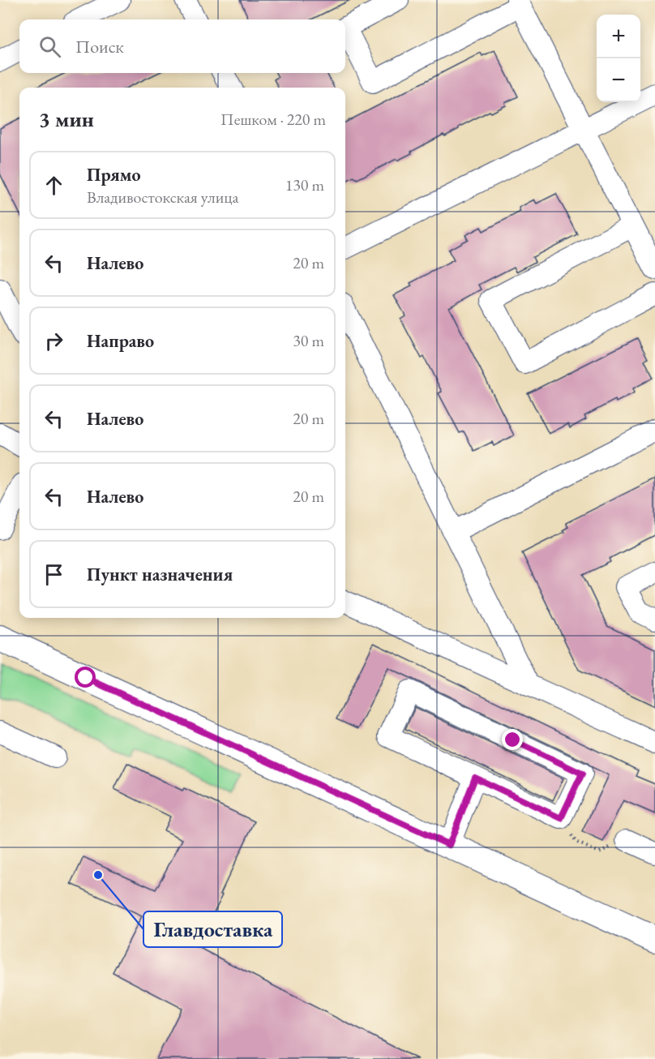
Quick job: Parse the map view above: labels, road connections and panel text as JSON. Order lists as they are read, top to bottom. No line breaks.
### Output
{"places":["Главдоставка"],"page":{"map_buttons":["+","−"],"search":"Поиск","heading":["3 мин","Пешком · 220 m"],"list":[["Прямо","Владивостокская улица","130 m"],["Налево","20 m"],["Направо","30 m"],["Налево","20 m"],["Налево","20 m"],"Пункт назначения"]}}
